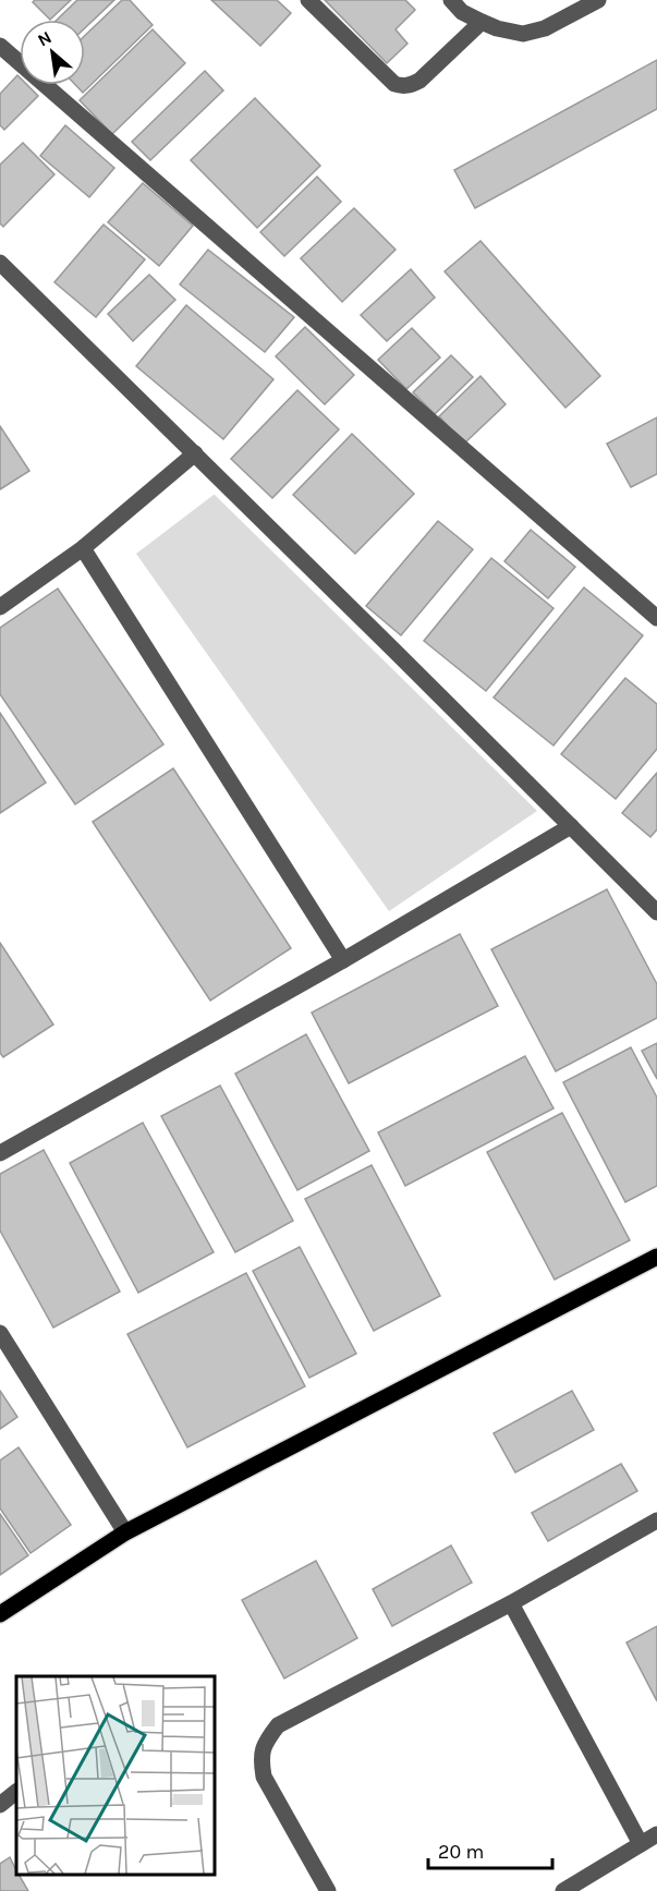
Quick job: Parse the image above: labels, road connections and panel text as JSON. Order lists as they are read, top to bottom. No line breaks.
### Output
{"scale_bar":"20 m","north":"top left"}
